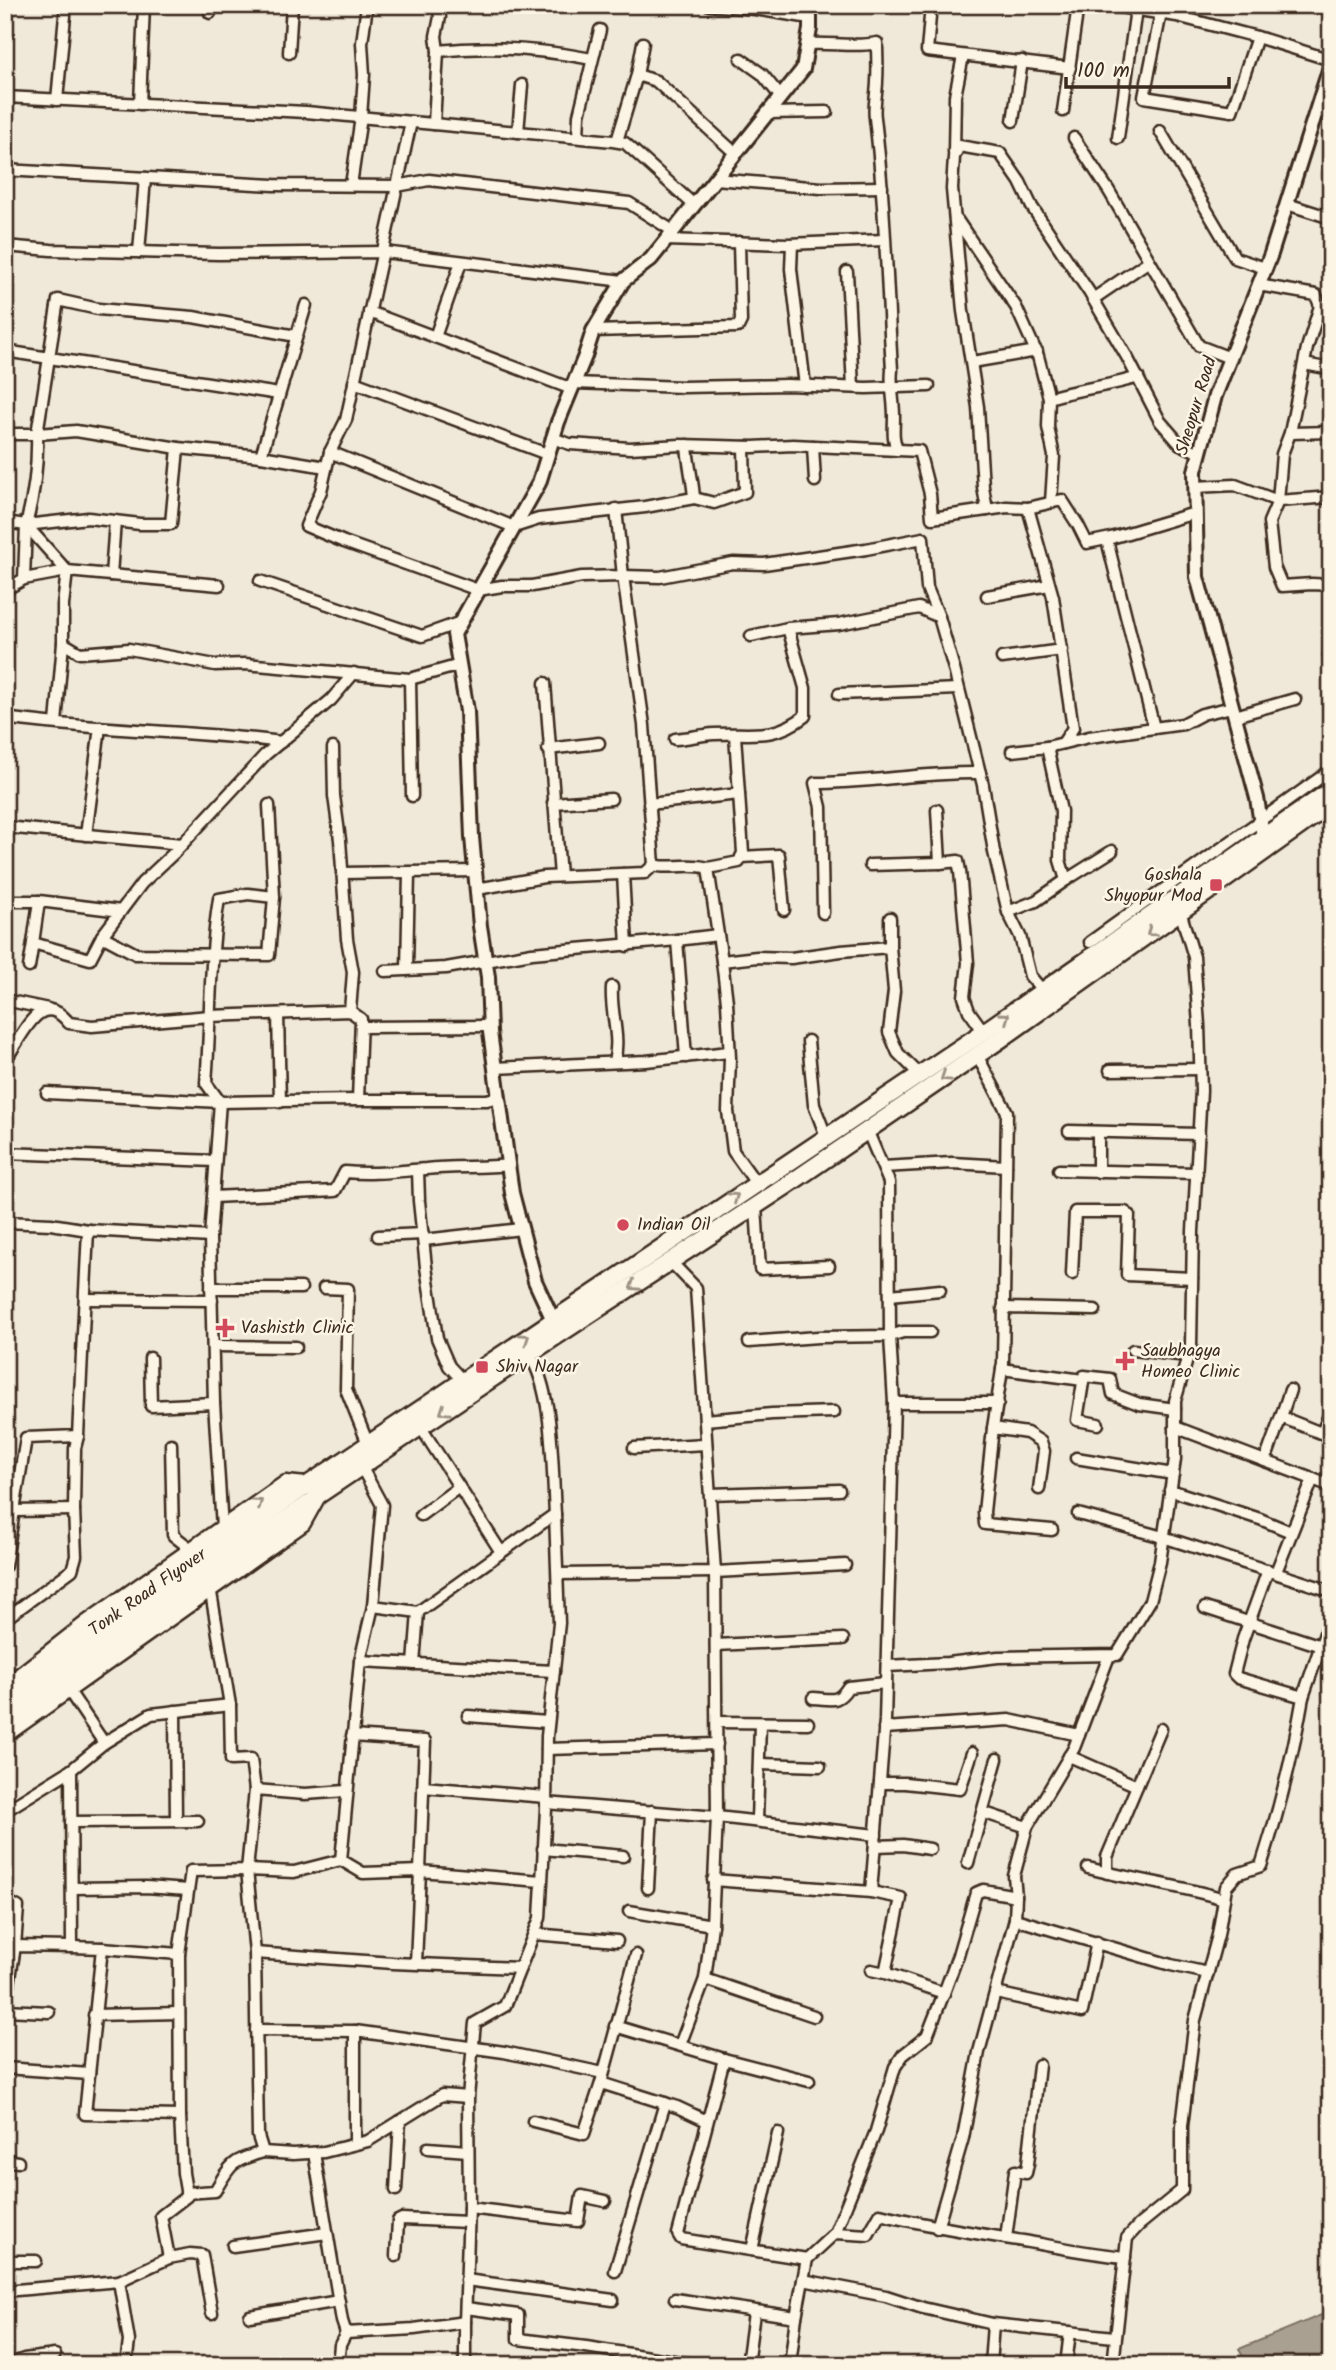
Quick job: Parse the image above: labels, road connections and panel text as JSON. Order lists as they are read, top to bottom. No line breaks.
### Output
{"streets":{"main road":["Tonk Road Flyover"],"street":["Sheopur Road"]},"places":{"transit":["Goshala Shyopur Mod","Shiv Nagar"],"other":["Indian Oil"],"health":["Vashisth Clinic","Saubhagya Homeo Clinic"]},"scale_bar":"100 m"}
